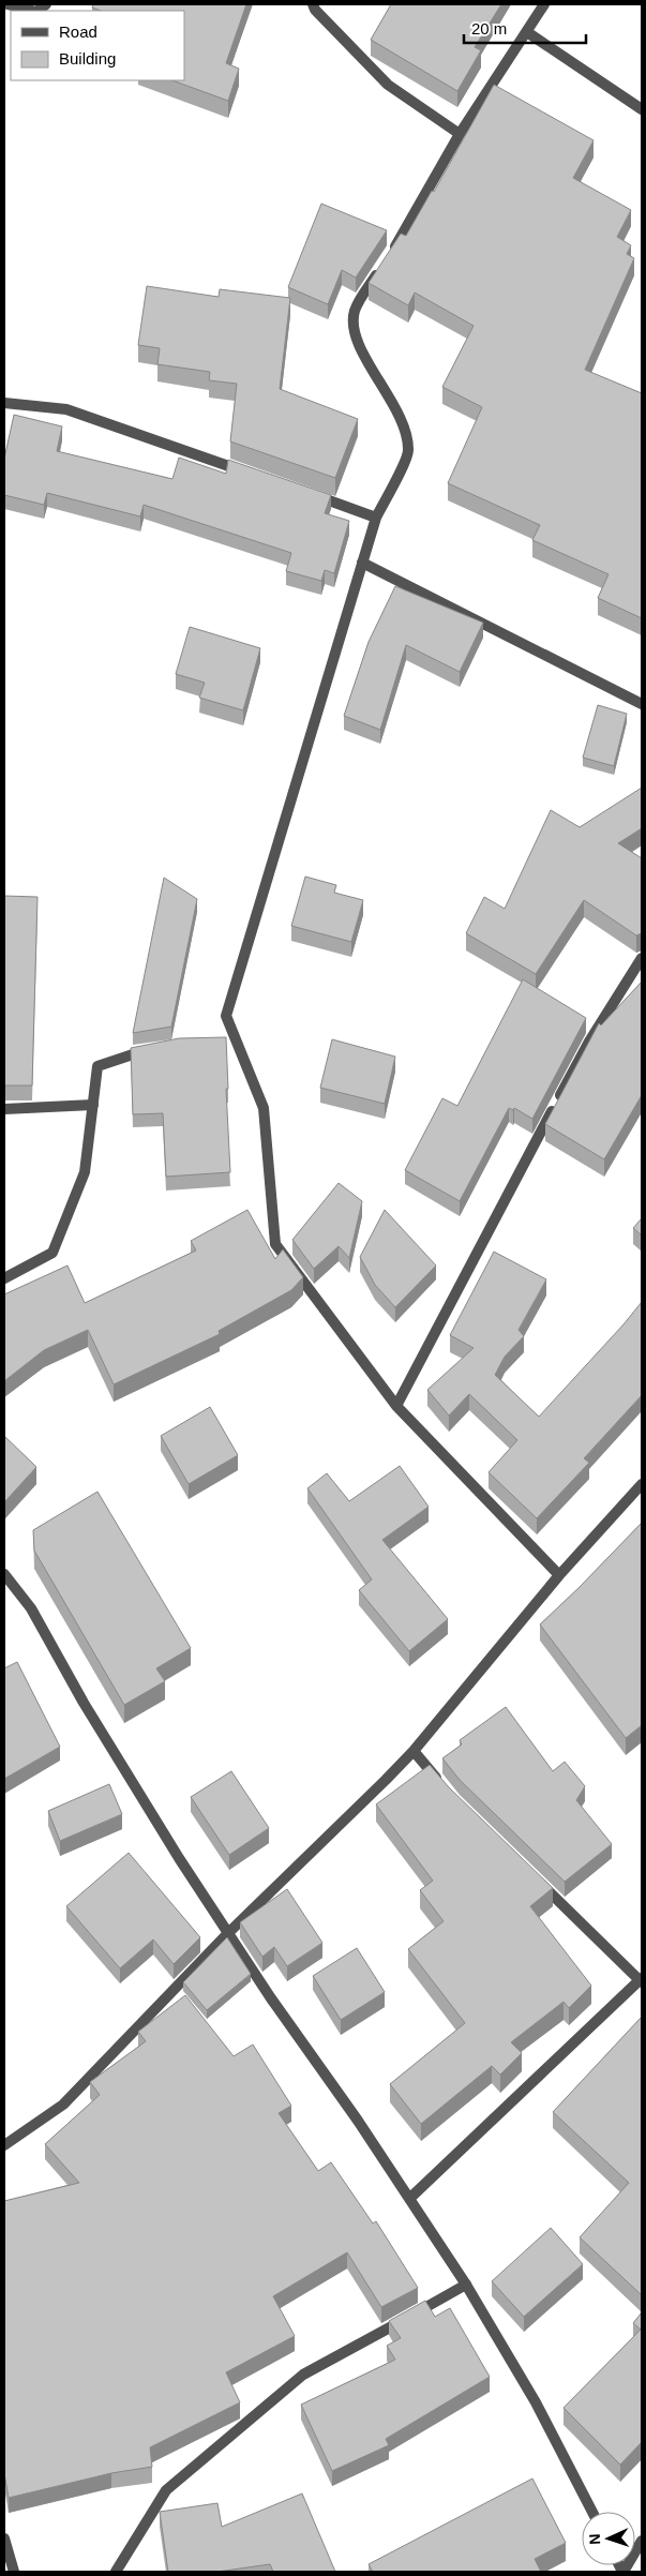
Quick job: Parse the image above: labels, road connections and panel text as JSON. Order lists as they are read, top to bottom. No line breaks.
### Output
{"legend":["Road","Building"],"scale_bar":"20 m","north":"left"}
